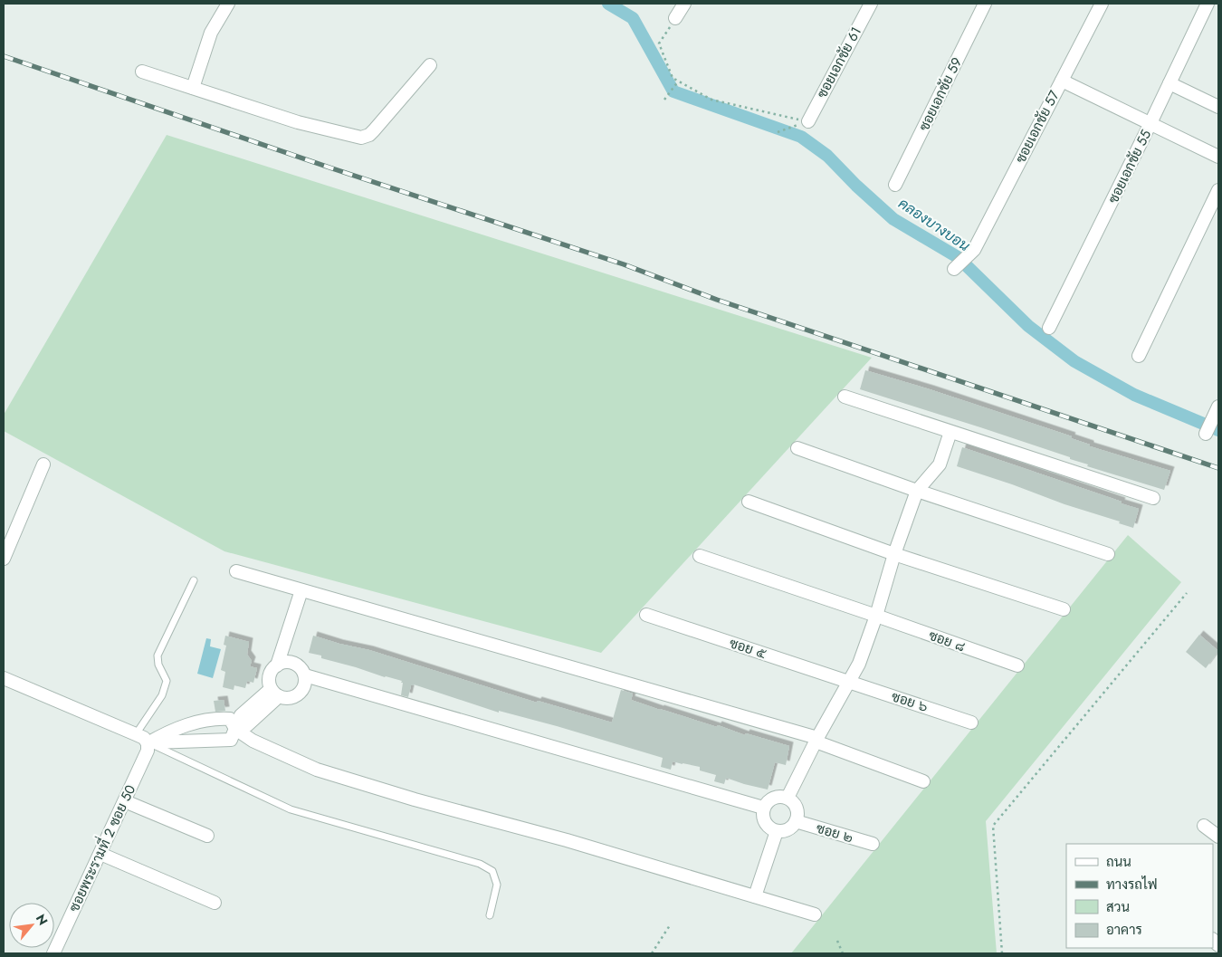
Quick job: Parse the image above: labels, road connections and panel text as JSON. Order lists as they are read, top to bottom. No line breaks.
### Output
{"streets":{"street":["ซอยเอกชัย 61","ซอยเอกชัย 59","ซอยเอกชัย 57","ซอยเอกชัย 55","ซอย ๘","ซอย ๕","ซอย ๖","ซอย ๒","ซอยพระรามที่ 2 ซอย 50"]},"crossings":[["ซอย ๕","ซอย ๖"]],"water":["คลองบางบอน"],"legend":["ถนน","ทางรถไฟ","สวน","อาคาร"],"north":"top right"}
